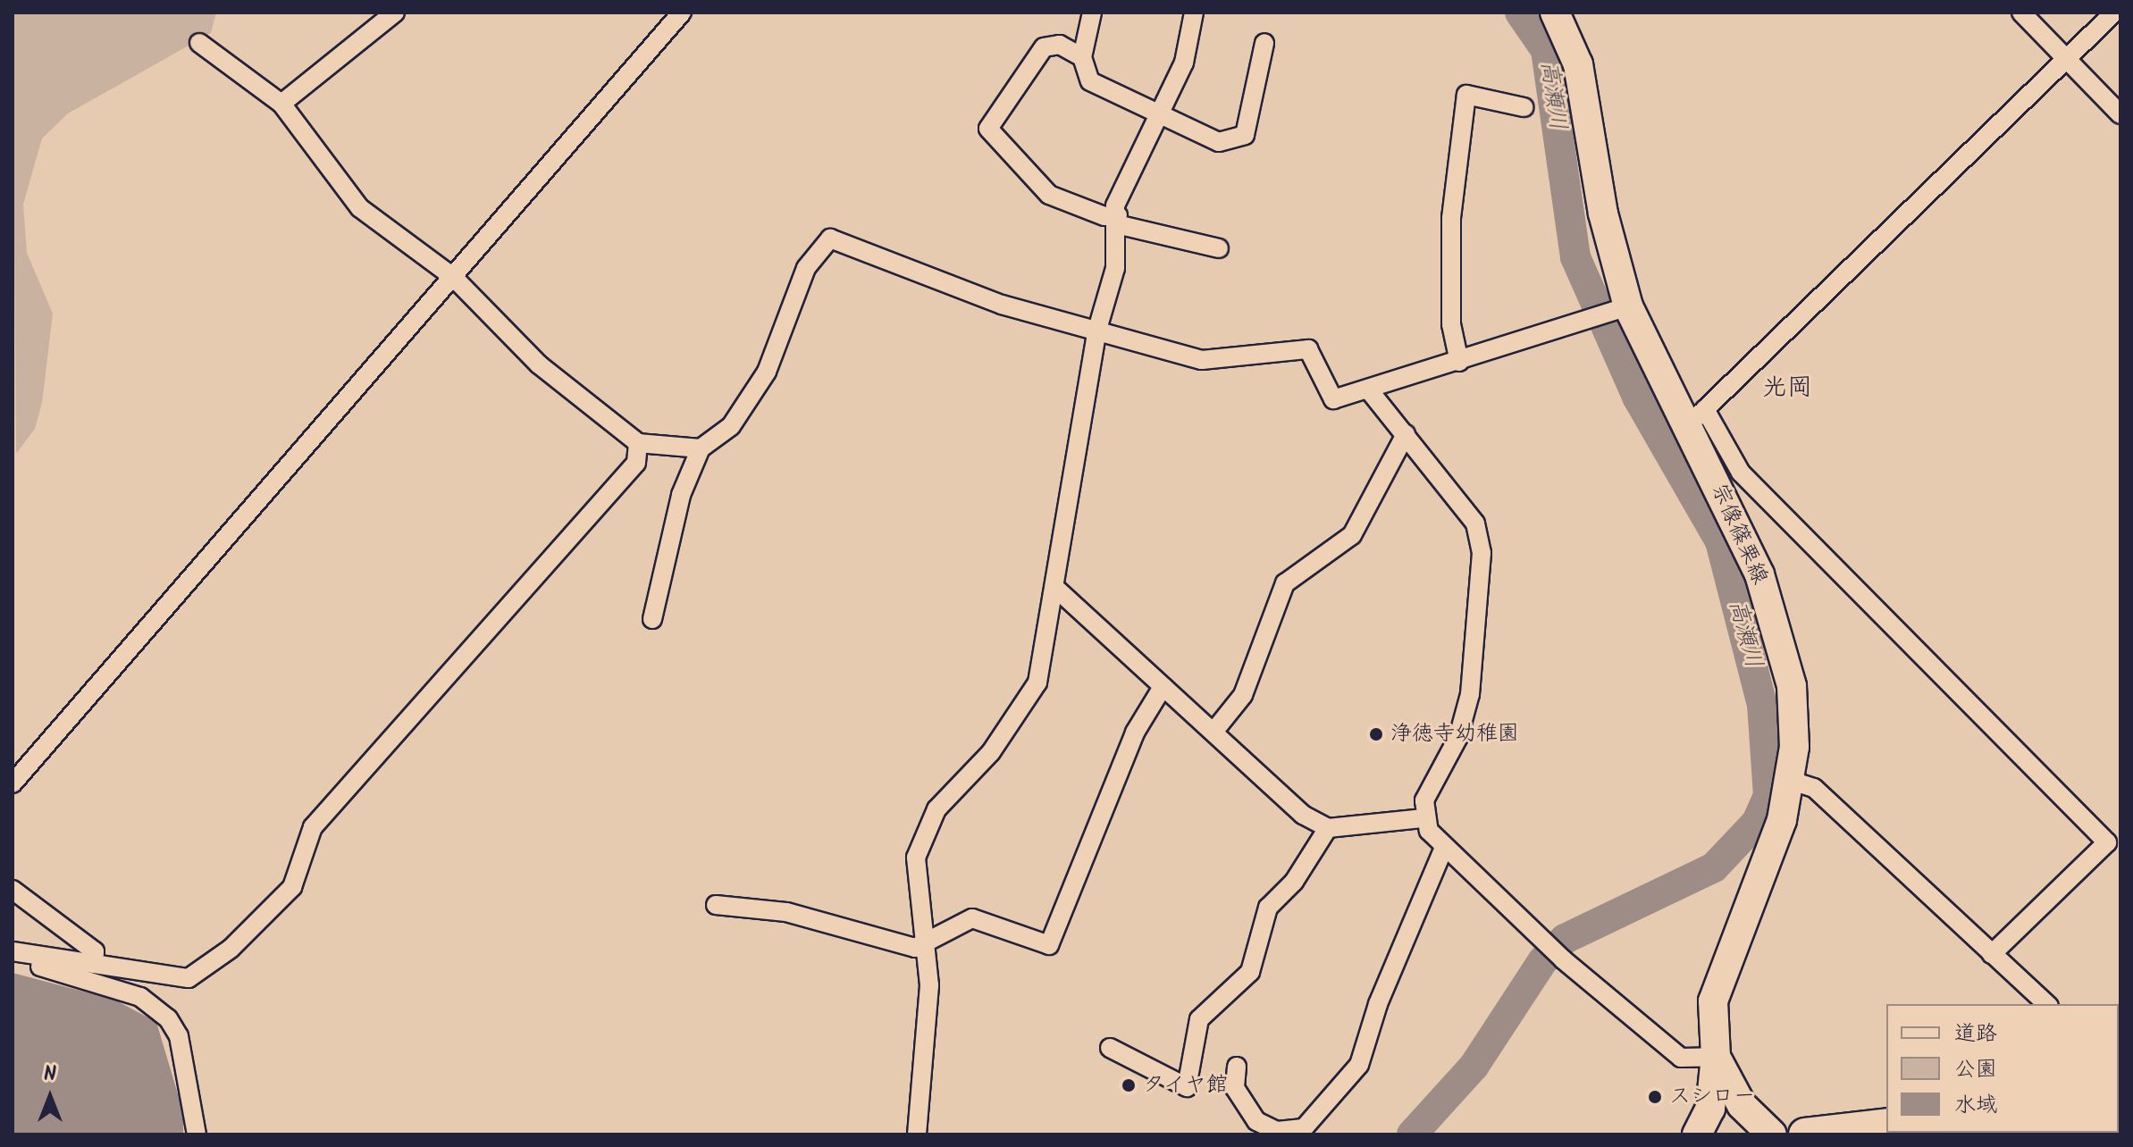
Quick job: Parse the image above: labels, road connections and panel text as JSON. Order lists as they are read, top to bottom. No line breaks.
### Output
{"streets":{"main road":["宗像篠栗線"]},"districts":["光岡"],"water":["高瀬川"],"places":["浄徳寺幼稚園","タイヤ館","スシロー"],"legend":["道路","公園","水域"],"north":"top"}
